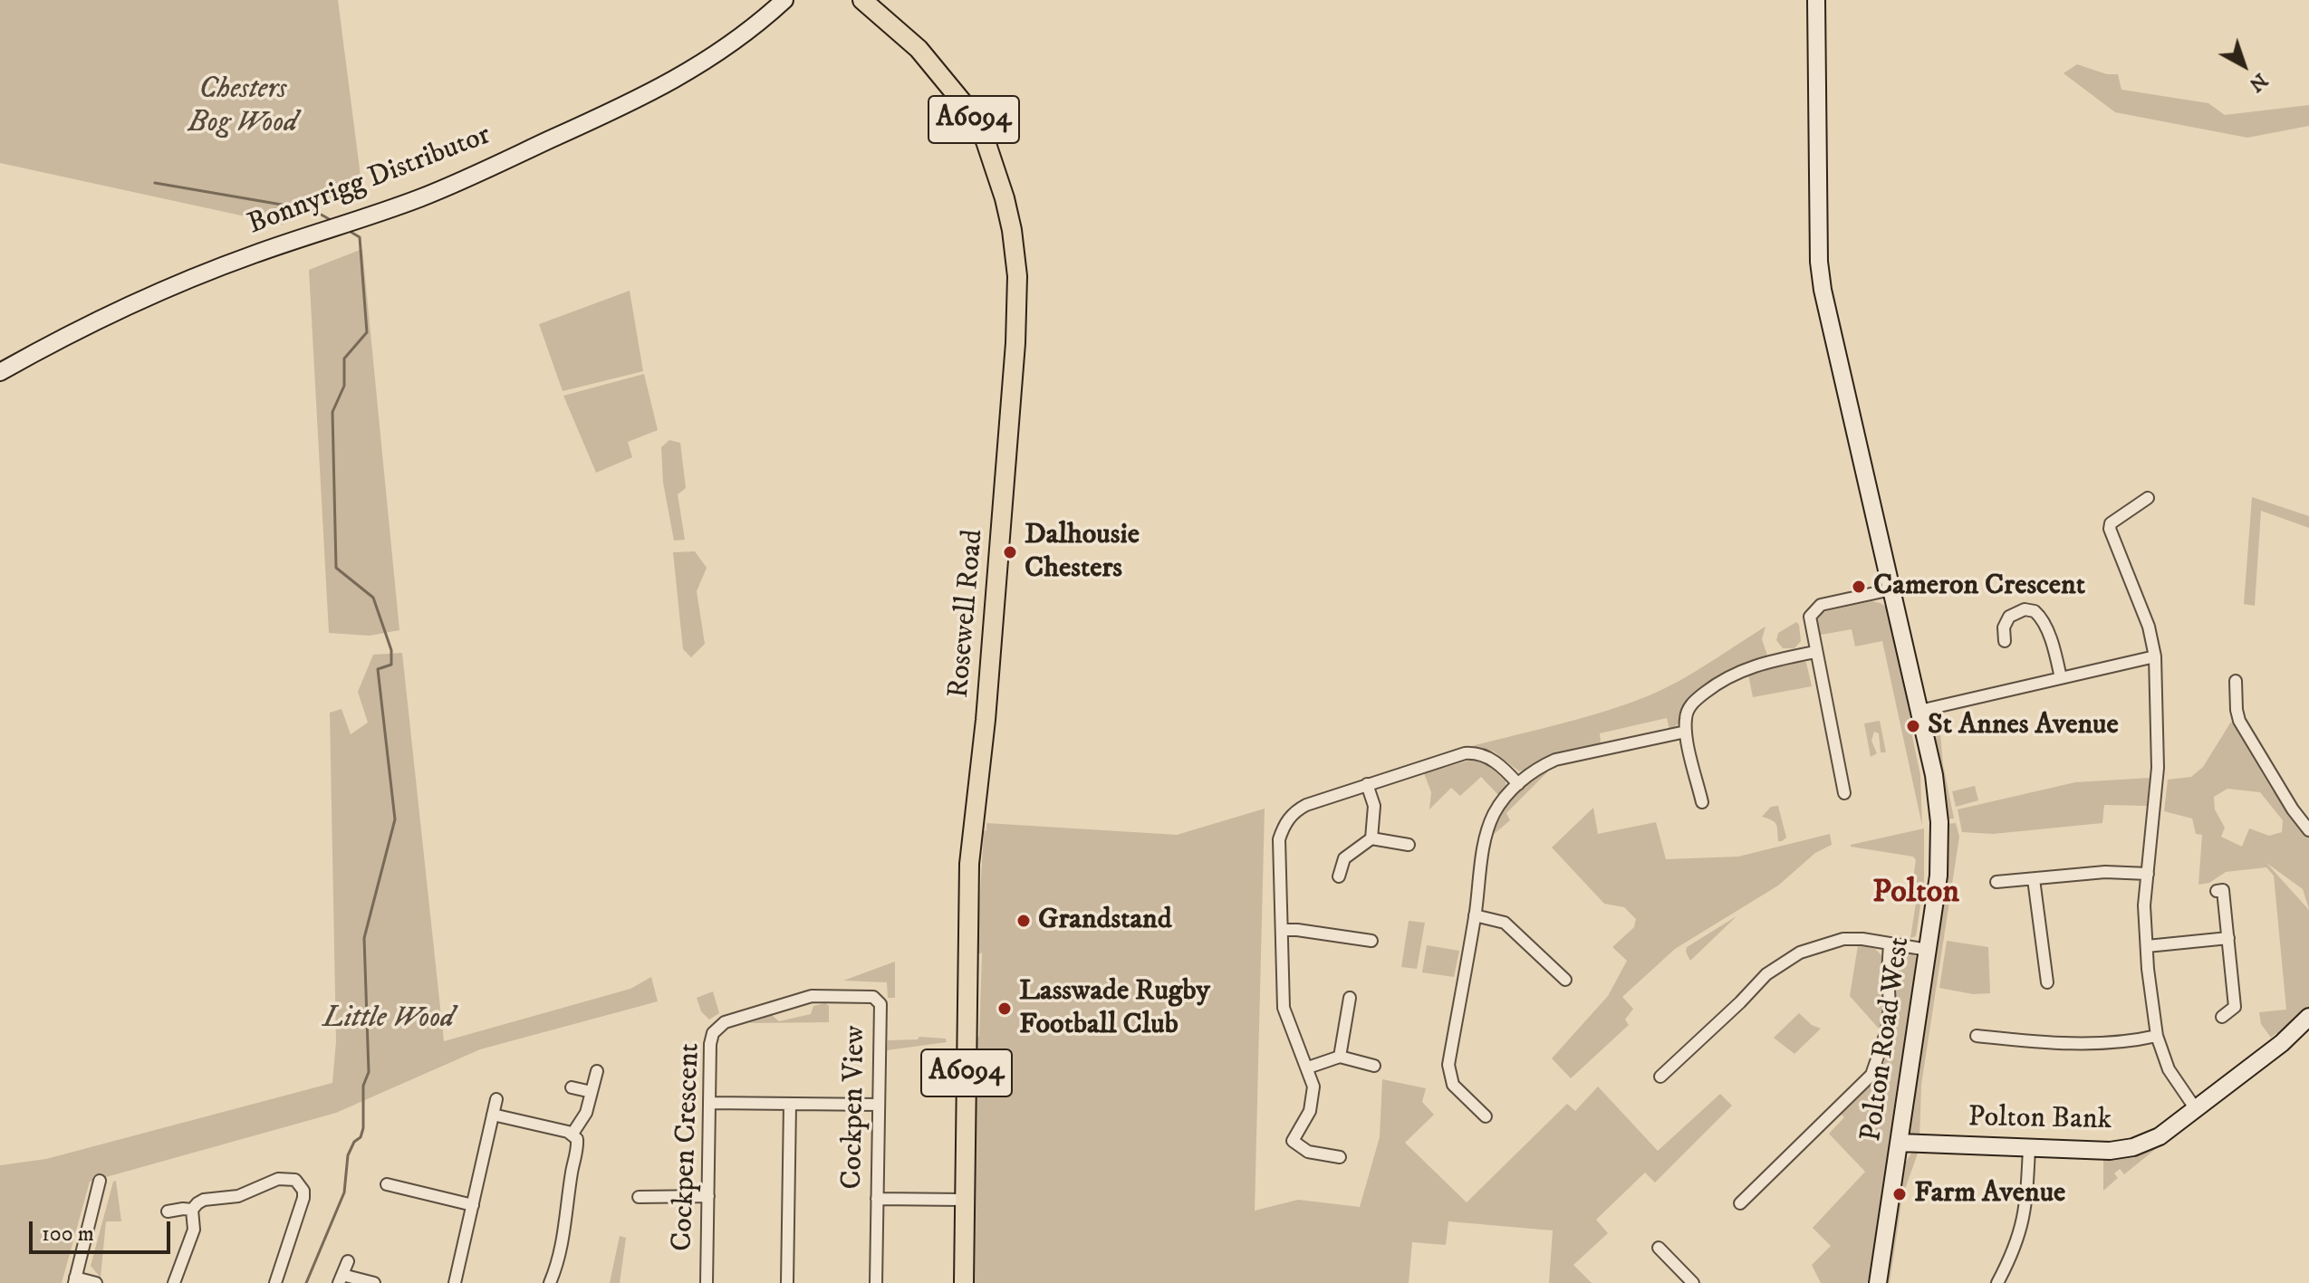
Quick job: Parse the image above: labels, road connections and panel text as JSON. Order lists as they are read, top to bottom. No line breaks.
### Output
{"streets":{"main road":["A6094","Rosewell Road"],"street":["Bonnyrigg Distributor","Polton Road West","Cockpen View","Polton Bank","Cockpen Crescent"]},"crossings":[["Polton Road West","Polton Bank"],["Cockpen View","Cockpen Crescent"]],"districts":["Polton"],"parks":["Chesters Bog Wood","Little Wood"],"places":["Dalhousie Chesters","Cameron Crescent","St Annes Avenue","Grandstand","Lasswade Rugby Football Club","Farm Avenue"],"scale_bar":"100 m","north":"bottom right"}
